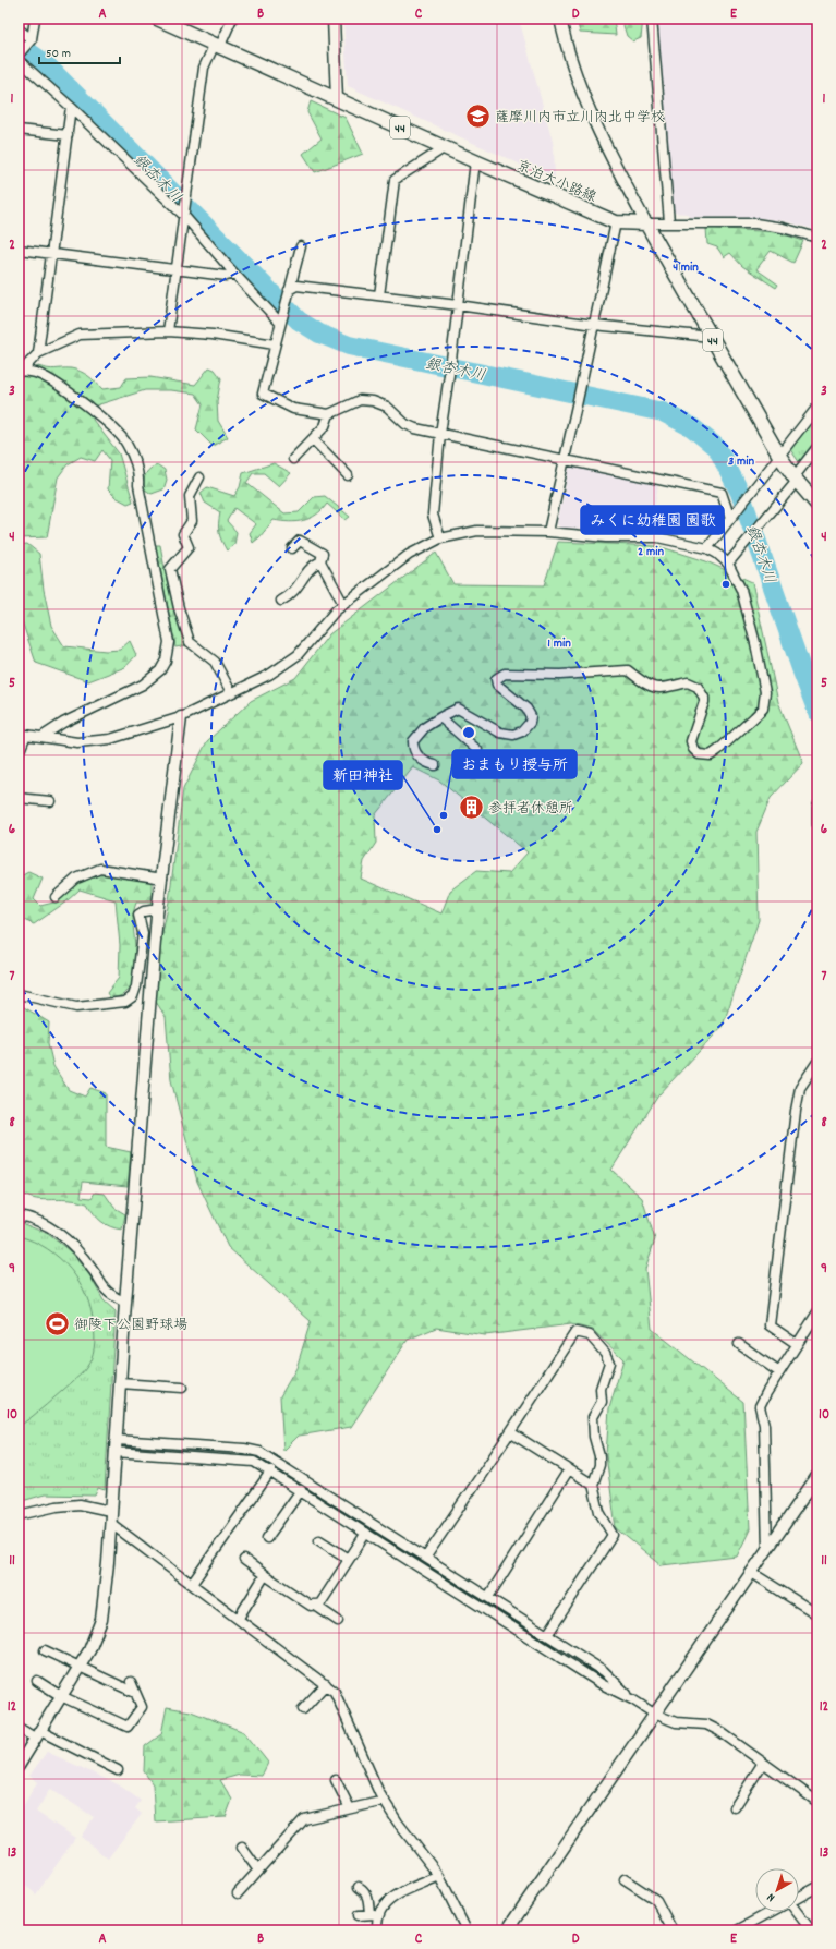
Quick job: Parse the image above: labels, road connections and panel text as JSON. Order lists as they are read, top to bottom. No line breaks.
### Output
{"streets":{"main road":["44","京泊大小路線"]},"crossings":[["44","京泊大小路線"]],"water":["銀杏木川"],"places":{"school or university":["薩摩川内市立川内北中学校"],"other":["みくに幼稚園 園歌","おまもり授与所","新田神社"],"building":["参拝者休憩所"],"sports":["御陵下公園野球場"]},"scale_bar":"50 m","north":"bottom left","grid":{"columns":["A","B","C","D","E"],"rows":["1","2","3","4","5","6","7","8","9","10","11","12","13"]},"rings":["4 min","3 min","2 min","1 min"]}
